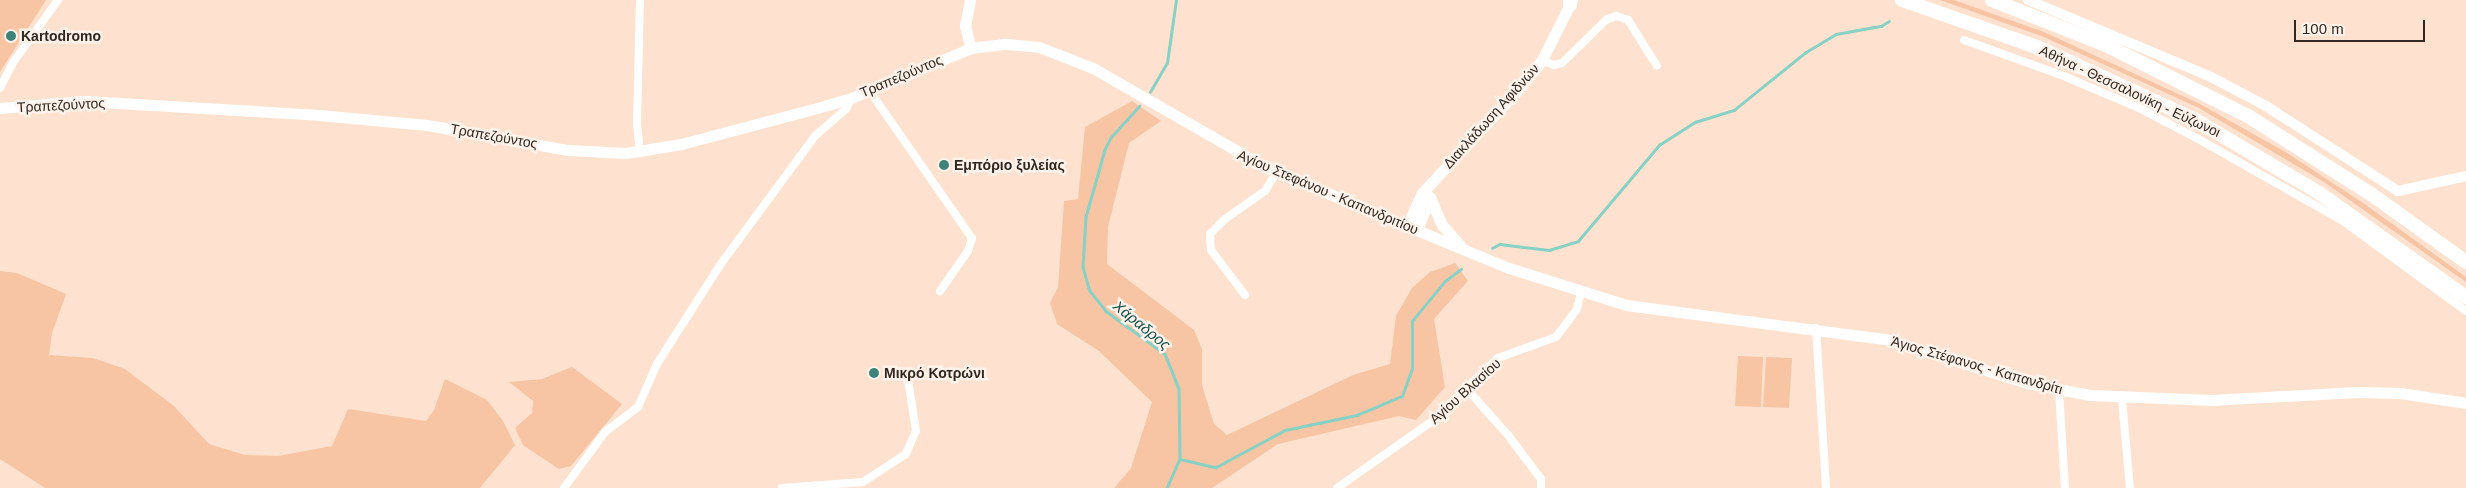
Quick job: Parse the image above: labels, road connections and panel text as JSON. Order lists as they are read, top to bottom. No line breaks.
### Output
{"streets":{"highway":["Αθήνα - Θεσσαλονίκη - Εύζωνοι"],"main road":["Τραπεζούντος","Διακλάδωση Αφιδνών","Αγίου Στεφάνου - Καπανδριτίου","Άγιος Στέφανος - Καπανδρίτι"],"street":["Αγίου Βλασίου"]},"crossings":[["Τραπεζούντος","Αγίου Στεφάνου - Καπανδριτίου"],["Διακλάδωση Αφιδνών","Αγίου Στεφάνου - Καπανδριτίου"],["Αγίου Στεφάνου - Καπανδριτίου","Άγιος Στέφανος - Καπανδρίτι"],["Αγίου Στεφάνου - Καπανδριτίου","Αγίου Βλασίου"],["Άγιος Στέφανος - Καπανδρίτι","Αγίου Βλασίου"]],"water":["Χάραδρος"],"places":["Kartodromo","Εμπόριο ξυλείας","Μικρό Κοτρώνι"],"scale_bar":"100 m"}
